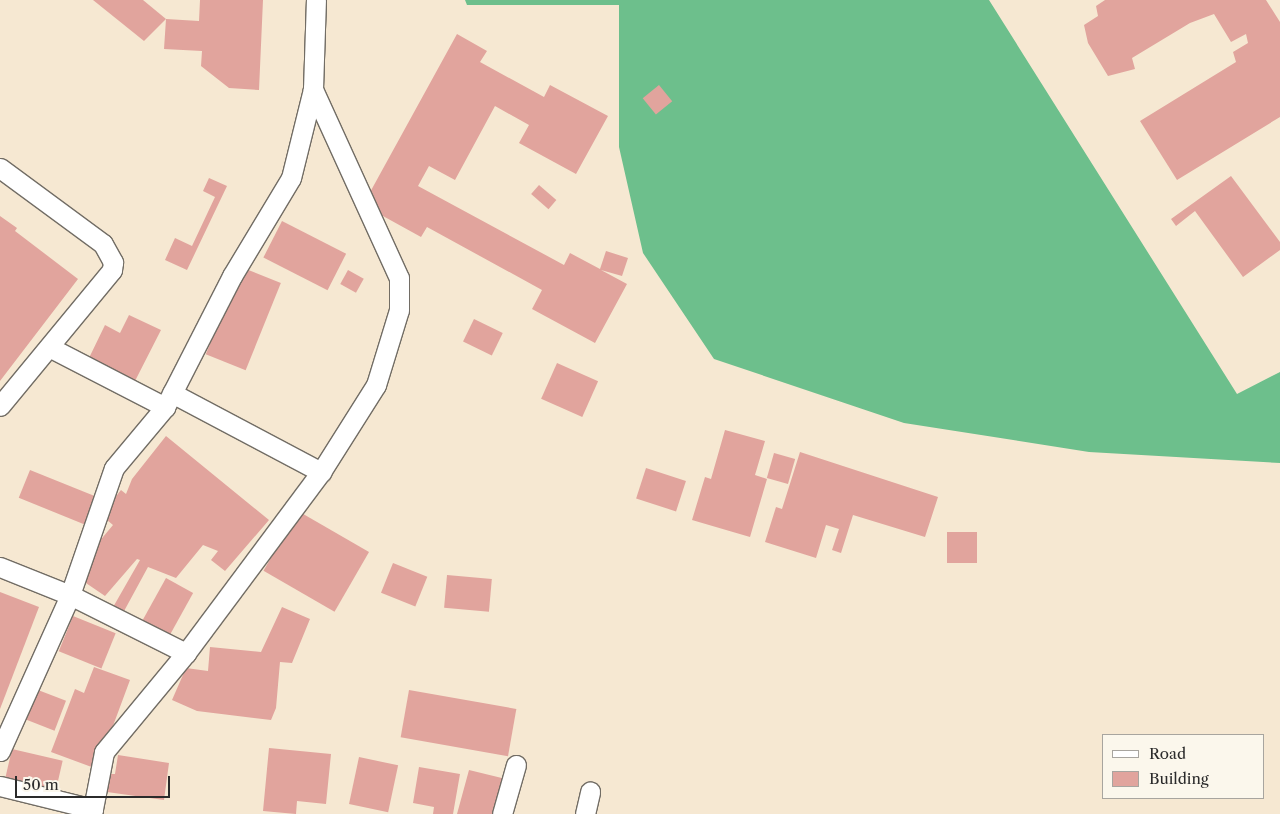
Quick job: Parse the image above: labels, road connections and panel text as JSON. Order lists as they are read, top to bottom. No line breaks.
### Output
{"legend":["Road","Building"],"scale_bar":"50 m"}
